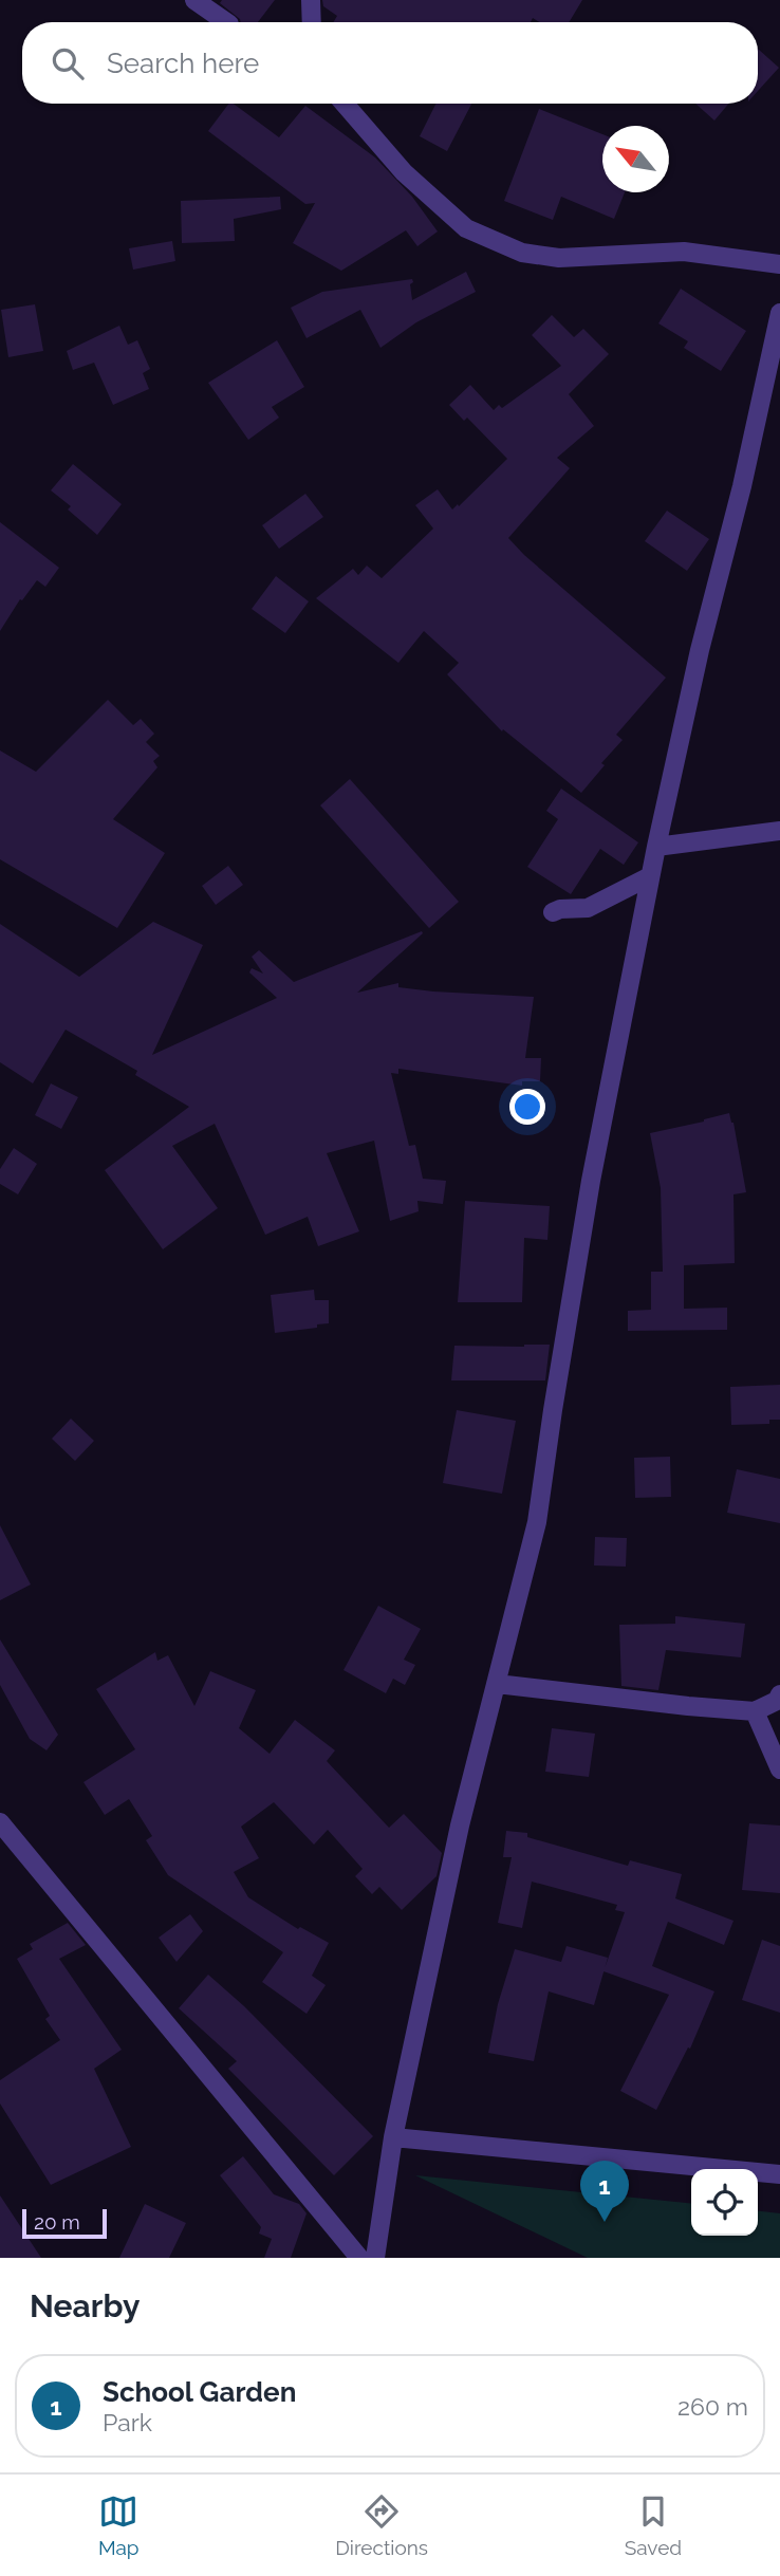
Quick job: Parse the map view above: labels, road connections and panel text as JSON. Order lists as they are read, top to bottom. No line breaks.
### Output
{"scale_bar":"20 m","north":"top left","page":{"search":"Search here","pins":"1","scale":"20 m","heading":"Nearby","list":[{"mark":"1","name":"School Garden","note":"Park","value":"260 m"}],"nav":["Map","Directions","Saved"]}}
